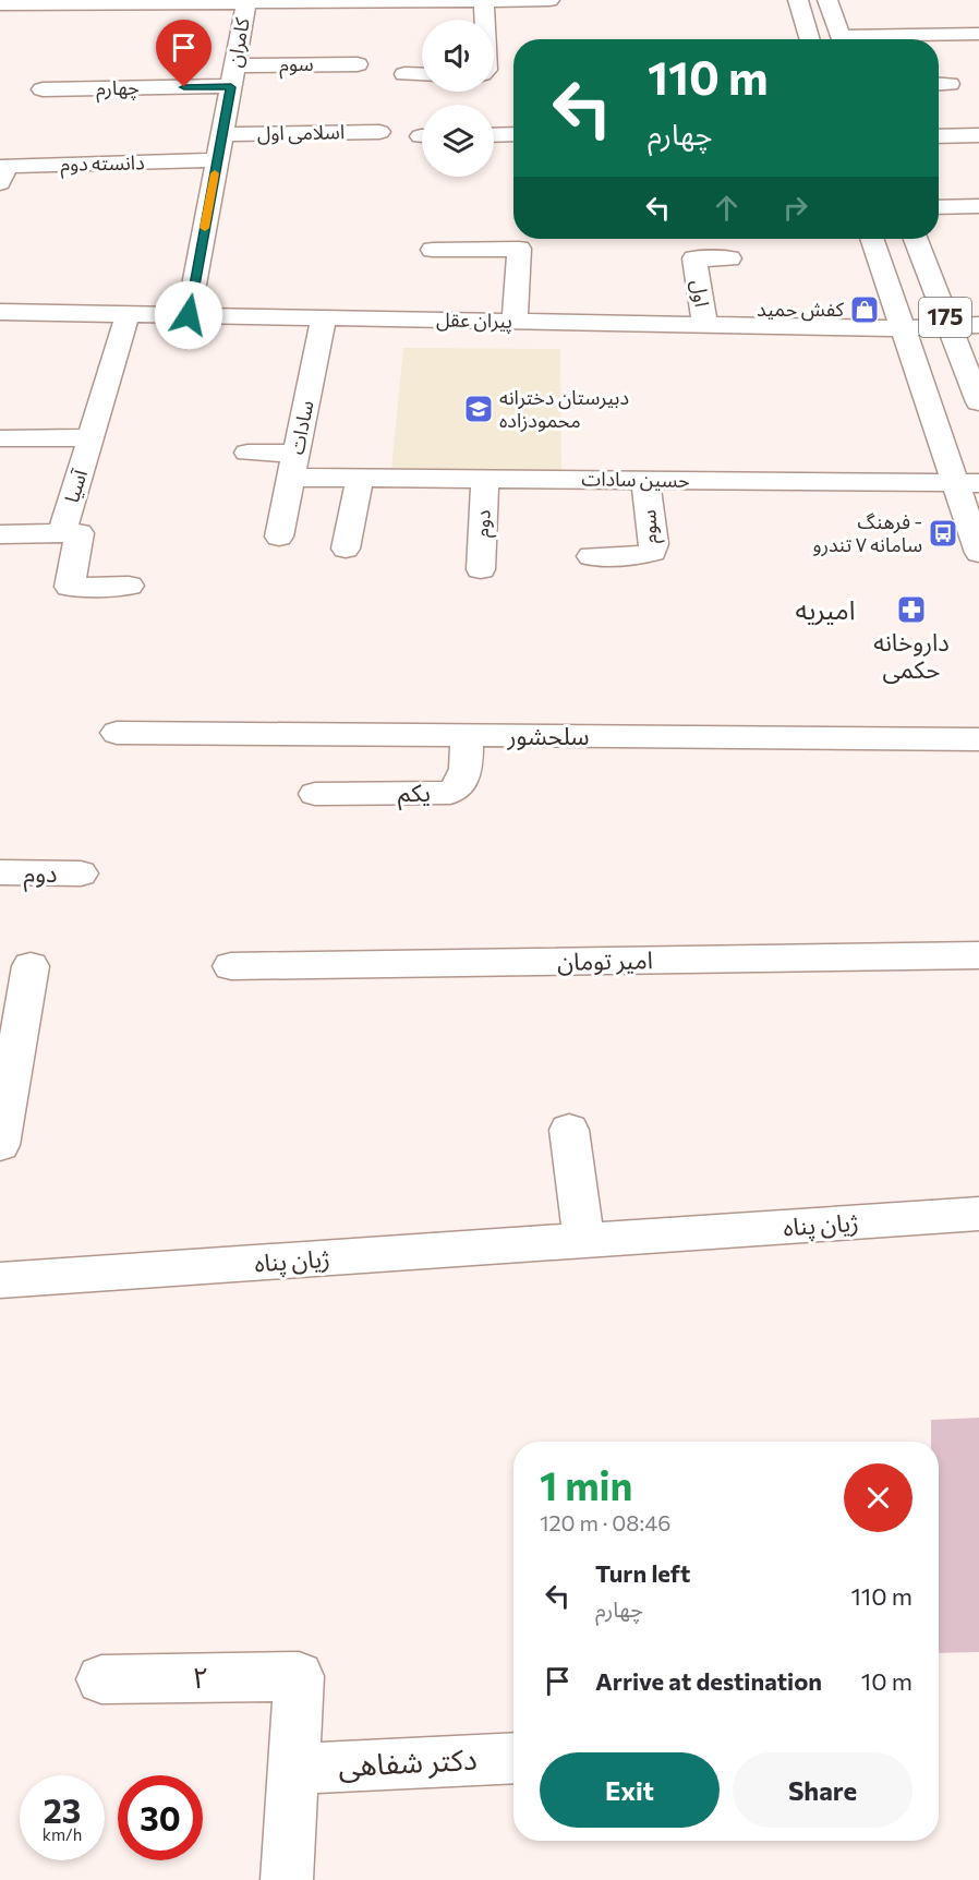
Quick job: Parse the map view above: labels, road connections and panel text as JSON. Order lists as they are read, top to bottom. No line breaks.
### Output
{"streets":{"street":["کامران","سوم","چهارم","اسلامی اول","دانسته دوم","اول","175","پیران عقل","سادات","حسین سادات","آسیا","دوم","سلحشور","یکم","امیر تومان","ژیان پناه","۲","دکتر شفاهی"]},"crossings":[["کامران","سوم"],["کامران","چهارم"],["کامران","اسلامی اول"],["کامران","دانسته دوم"],["کامران","پیران عقل"],["سوم","چهارم"],["سوم","حسین سادات"],["اول","پیران عقل"],["175","پیران عقل"],["پیران عقل","سادات"],["پیران عقل","آسیا"],["سادات","حسین سادات"],["حسین سادات","دوم"],["سلحشور","یکم"],["۲","دکتر شفاهی"]],"districts":["امیریه"],"places":{"shop":["کفش حمید"],"school or university":["دبیرستان دخترانه محمودزاده"],"bus stop":["فرهنگ - سامانه ۷ تندرو"],"pharmacy":["داروخانه حکمی"]},"page":{"turn":["110 m","چهارم"],"heading":["1 min","120 m · 08:46"],"list":[{"name":"Turn left","note":"چهارم","value":"110 m"},{"name":"Arrive at destination","value":"10 m"}],"buttons":["Exit","Share"],"speed":"23 km/h","limit":"30"}}
